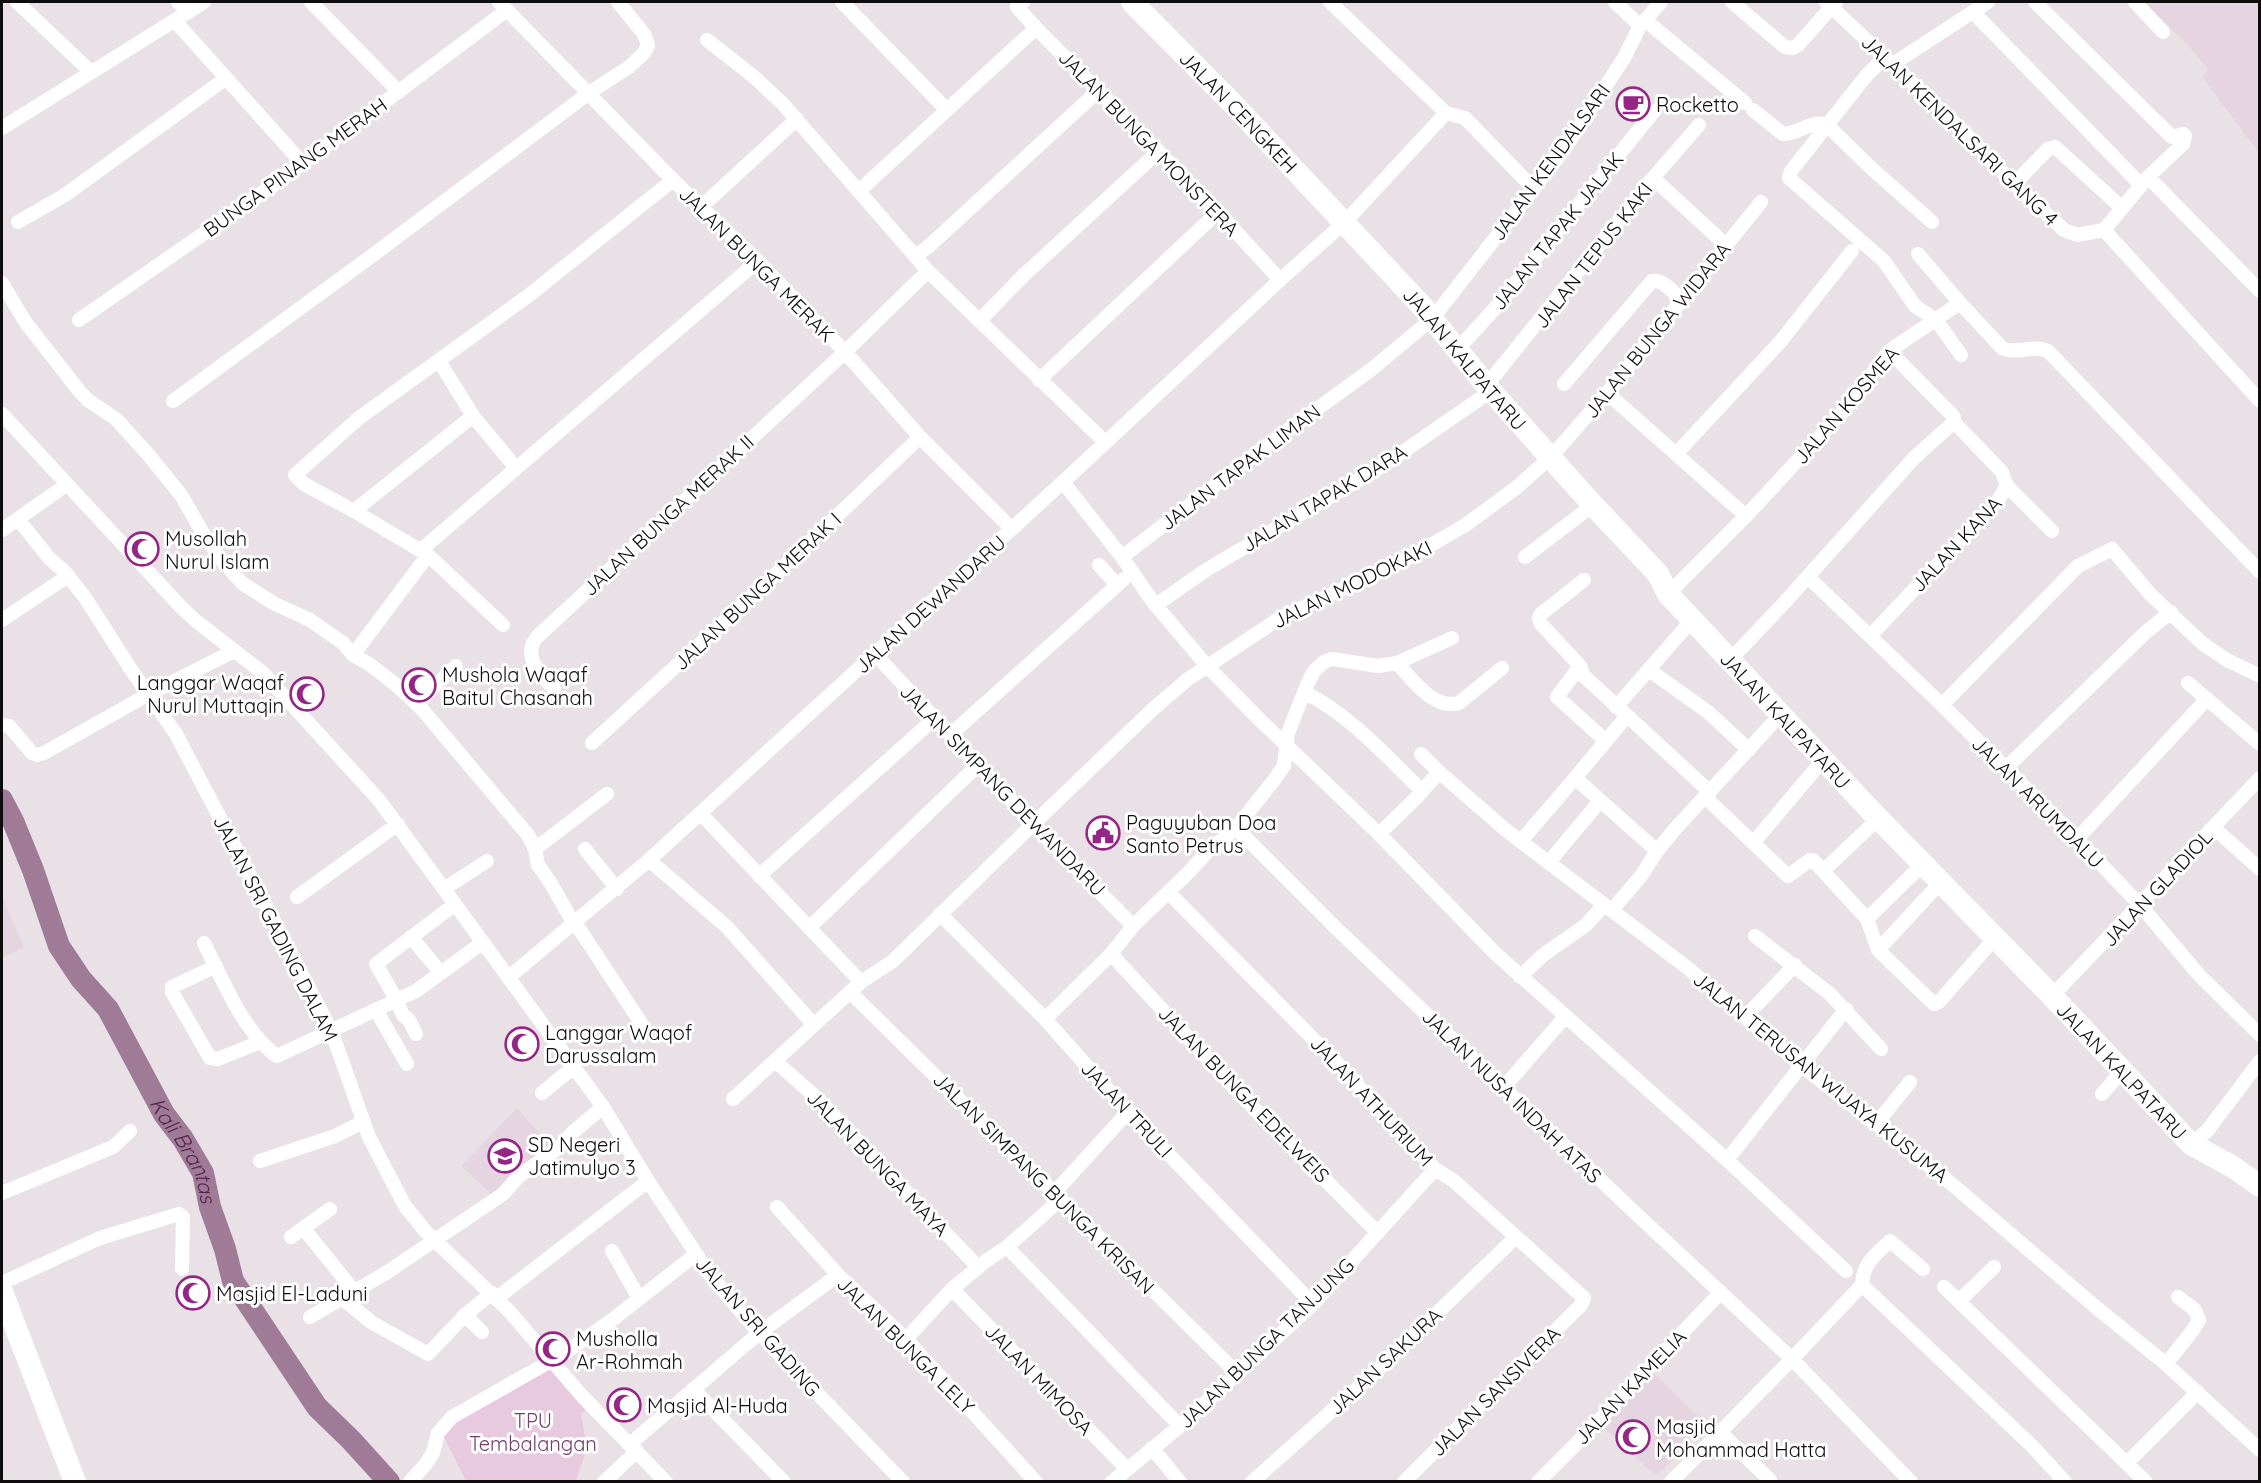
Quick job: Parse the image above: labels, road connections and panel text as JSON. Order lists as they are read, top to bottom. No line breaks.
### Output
{"streets":{"main road":["JALAN CENGKEH","JALAN KALPATARU"],"street":["JALAN KENDALSARI GANG 4","JALAN BUNGA MONSTERA","JALAN KENDALSARI","BUNGA PINANG MERAH","JALAN TAPAK JALAK","JALAN TEPUS KAKI","JALAN BUNGA MERAK","JALAN BUNGA WIDARA","JALAN KOSMEA","JALAN TAPAK LIMAN","JALAN TAPAK DARA","JALAN BUNGA MERAK II","JALAN KANA","JALAN MODOKAKI","JALAN BUNGA MERAK I","JALAN DEWANDARU","JALAN SIMPANG DEWANDARU","JALAN ARUMDALU","JALAN GLADIOL","JALAN SRI GADING DALAM","JALAN TERUSAN WIJAYA KUSUMA","JALAN BUNGA EDELWEIS","JALAN NUSA INDAH ATAS","JALAN ATHURIUM","JALAN TRULI","JALAN BUNGA MAYA","JALAN SIMPANG BUNGA KRISAN","JALAN SRI GADING","JALAN BUNGA TANJUNG","JALAN BUNGA LELY","JALAN SAKURA","JALAN MIMOSA","JALAN KAMELIA","JALAN SANSIVERA"]},"crossings":[["JALAN CENGKEH","JALAN KALPATARU"],["JALAN CENGKEH","JALAN DEWANDARU"],["JALAN BUNGA MONSTERA","JALAN DEWANDARU"],["JALAN KENDALSARI","JALAN KALPATARU"],["JALAN KENDALSARI","JALAN TAPAK LIMAN"],["BUNGA PINANG MERAH","JALAN BUNGA MERAK"],["JALAN TAPAK JALAK","JALAN KALPATARU"],["JALAN TEPUS KAKI","JALAN KALPATARU"],["JALAN TEPUS KAKI","JALAN TAPAK DARA"],["JALAN BUNGA MERAK","JALAN BUNGA MERAK II"],["JALAN BUNGA MERAK","JALAN BUNGA MERAK I"],["JALAN BUNGA MERAK","JALAN DEWANDARU"],["JALAN BUNGA WIDARA","JALAN KALPATARU"],["JALAN BUNGA WIDARA","JALAN MODOKAKI"],["JALAN KALPATARU","JALAN KOSMEA"],["JALAN KALPATARU","JALAN TAPAK LIMAN"],["JALAN KALPATARU","JALAN TAPAK DARA"],["JALAN KALPATARU","JALAN MODOKAKI"],["JALAN KALPATARU","JALAN DEWANDARU"],["JALAN KALPATARU","JALAN GLADIOL"],["JALAN KOSMEA","JALAN KANA"],["JALAN KANA","JALAN ARUMDALU"],["JALAN MODOKAKI","JALAN SIMPANG DEWANDARU"],["JALAN MODOKAKI","JALAN TRULI"],["JALAN MODOKAKI","JALAN BUNGA MAYA"],["JALAN MODOKAKI","JALAN SIMPANG BUNGA KRISAN"],["JALAN DEWANDARU","JALAN SIMPANG DEWANDARU"],["JALAN DEWANDARU","JALAN SRI GADING"],["JALAN ARUMDALU","JALAN GLADIOL"],["JALAN BUNGA EDELWEIS","JALAN BUNGA TANJUNG"],["JALAN NUSA INDAH ATAS","JALAN KAMELIA"],["JALAN ATHURIUM","JALAN BUNGA TANJUNG"],["JALAN ATHURIUM","JALAN SAKURA"],["JALAN ATHURIUM","JALAN SANSIVERA"],["JALAN TRULI","JALAN BUNGA TANJUNG"],["JALAN SIMPANG BUNGA KRISAN","JALAN BUNGA TANJUNG"],["JALAN BUNGA TANJUNG","JALAN MIMOSA"]],"water":["Kali Brantas"],"parks":["TPU Tembalangan"],"places":{"cafe":["Rocketto"],"mosque":["Musollah Nurul Islam","Mushola Waqaf Baitul Chasanah","Langgar Waqaf Nurul Muttaqin","Langgar Waqof Darussalam","Masjid El-Laduni","Musholla Ar-Rohmah","Masjid Al-Huda","Masjid Mohammad Hatta"],"public building":["Paguyuban Doa Santo Petrus"],"school or university":["SD Negeri Jatimulyo 3"]}}
